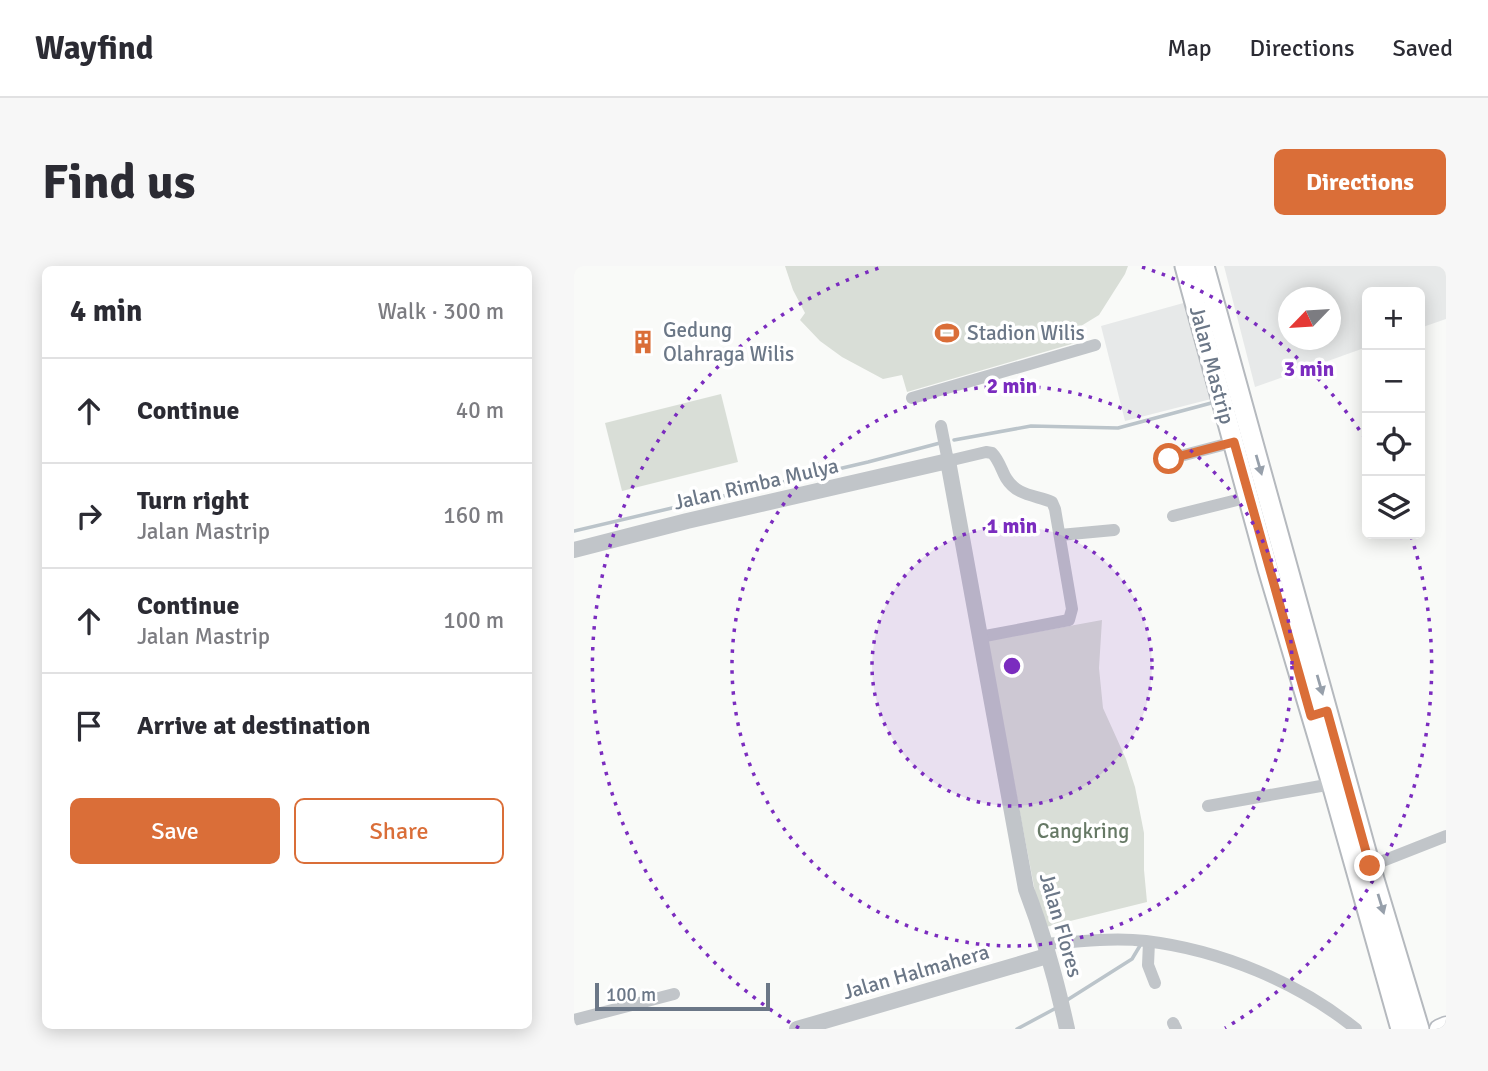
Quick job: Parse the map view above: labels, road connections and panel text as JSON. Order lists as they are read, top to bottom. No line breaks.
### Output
{"streets":{"main road":["Jalan Mastrip"],"street":["Jalan Rimba Mulya","Jalan Flores","Jalan Halmahera"]},"crossings":[["Jalan Rimba Mulya","Jalan Flores"],["Jalan Flores","Jalan Halmahera"]],"parks":["Cangkring"],"places":{"sports":["Stadion Wilis"],"building":["Gedung Olahraga Wilis"]},"scale_bar":"100 m","north":"bottom left","page":{"header":"Wayfind","nav":["Map","Directions","Saved"],"buttons":["Directions",["Save","Share"]],"title":"Find us","heading":["4 min","Walk · 300 m"],"map_buttons":["+","−"],"list":[["Continue","40 m"],["Turn right","Jalan Mastrip","160 m"],["Continue","Jalan Mastrip","100 m"],"Arrive at destination"],"scale":"100 m"},"rings":["3 min","2 min","1 min"]}
